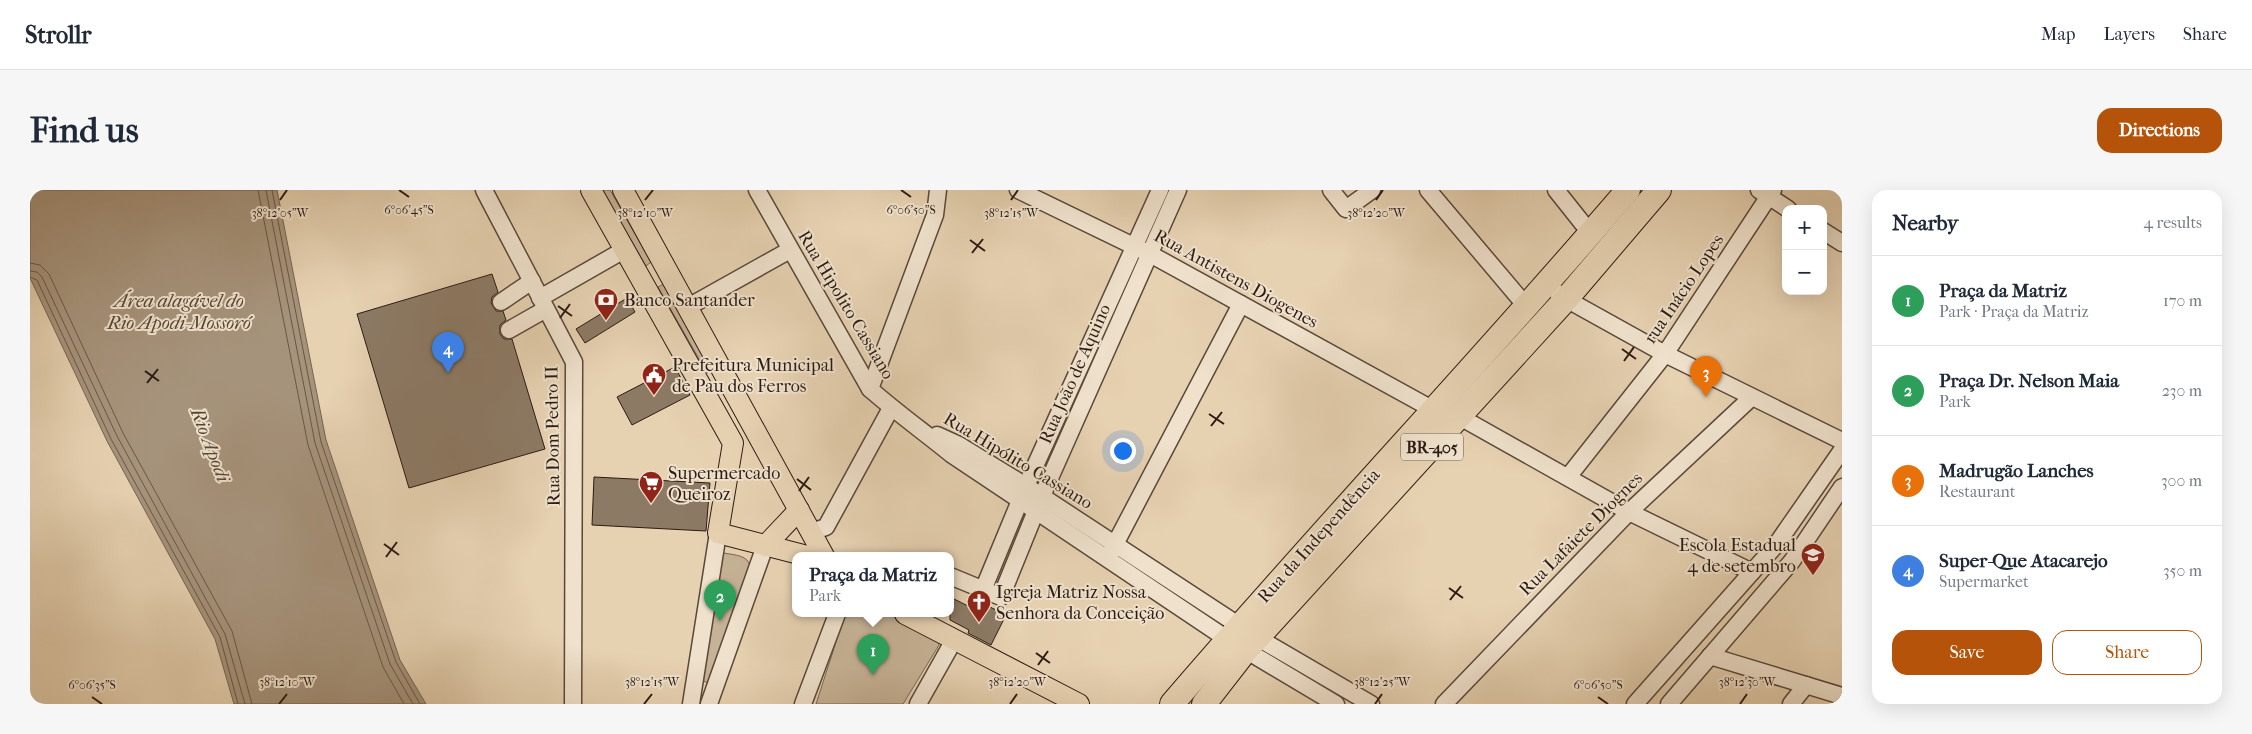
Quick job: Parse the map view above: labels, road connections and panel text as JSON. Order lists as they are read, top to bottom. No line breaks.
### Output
{"streets":{"highway":["BR-405","Rua da Independência"],"street":["Rua Antistens Diogenes","rua Inácio Lopes","Rua Hipolito Cassiano","Rua João de Aquino","Rua Dom Pedro II","Rua Hipólito Cassiano","Rua Lafaiete Diognes"]},"crossings":[["Rua Antistens Diogenes","Rua João de Aquino"],["Rua Antistens Diogenes","Rua da Independência"],["Rua Hipolito Cassiano","Rua Hipólito Cassiano"],["Rua João de Aquino","Rua Hipólito Cassiano"],["Rua Hipólito Cassiano","Rua da Independência"]],"water":["Área alagável do Rio Apodi-Mossoró","Rio Apodi"],"places":{"bank":["Banco Santander"],"public building":["Prefeitura Municipal de Pau dos Ferros"],"supermarket":["Supermercado Queiroz"],"school or university":["Escola Estadual 4 de setembro"],"church":["Igreja Matriz Nossa Senhora da Conceição"]},"page":{"header":"Strollr","nav":["Map","Layers","Share"],"buttons":["Directions",["Save","Share"]],"title":"Find us","heading":["Nearby","4 results"],"map_buttons":["+","−"],"list":[{"mark":"1","name":"Praça da Matriz","note":"Park · Praça da Matriz","value":"170 m"},{"mark":"2","name":"Praça Dr. Nelson Maia","note":"Park","value":"230 m"},{"mark":"3","name":"Madrugão Lanches","note":"Restaurant","value":"300 m"},{"mark":"4","name":"Super-Que Atacarejo","note":"Supermarket","value":"350 m"}],"pins":["4","3","2","1"],"popup":["Praça da Matriz","Park"]},"coordinates":["6°06'45\"S","6°06'50\"S","38°12'10\"W","38°12'15\"W","38°12'20\"W","38°12'05\"W","38°12'25\"W","38°12'30\"W","6°06'35\"S"]}
